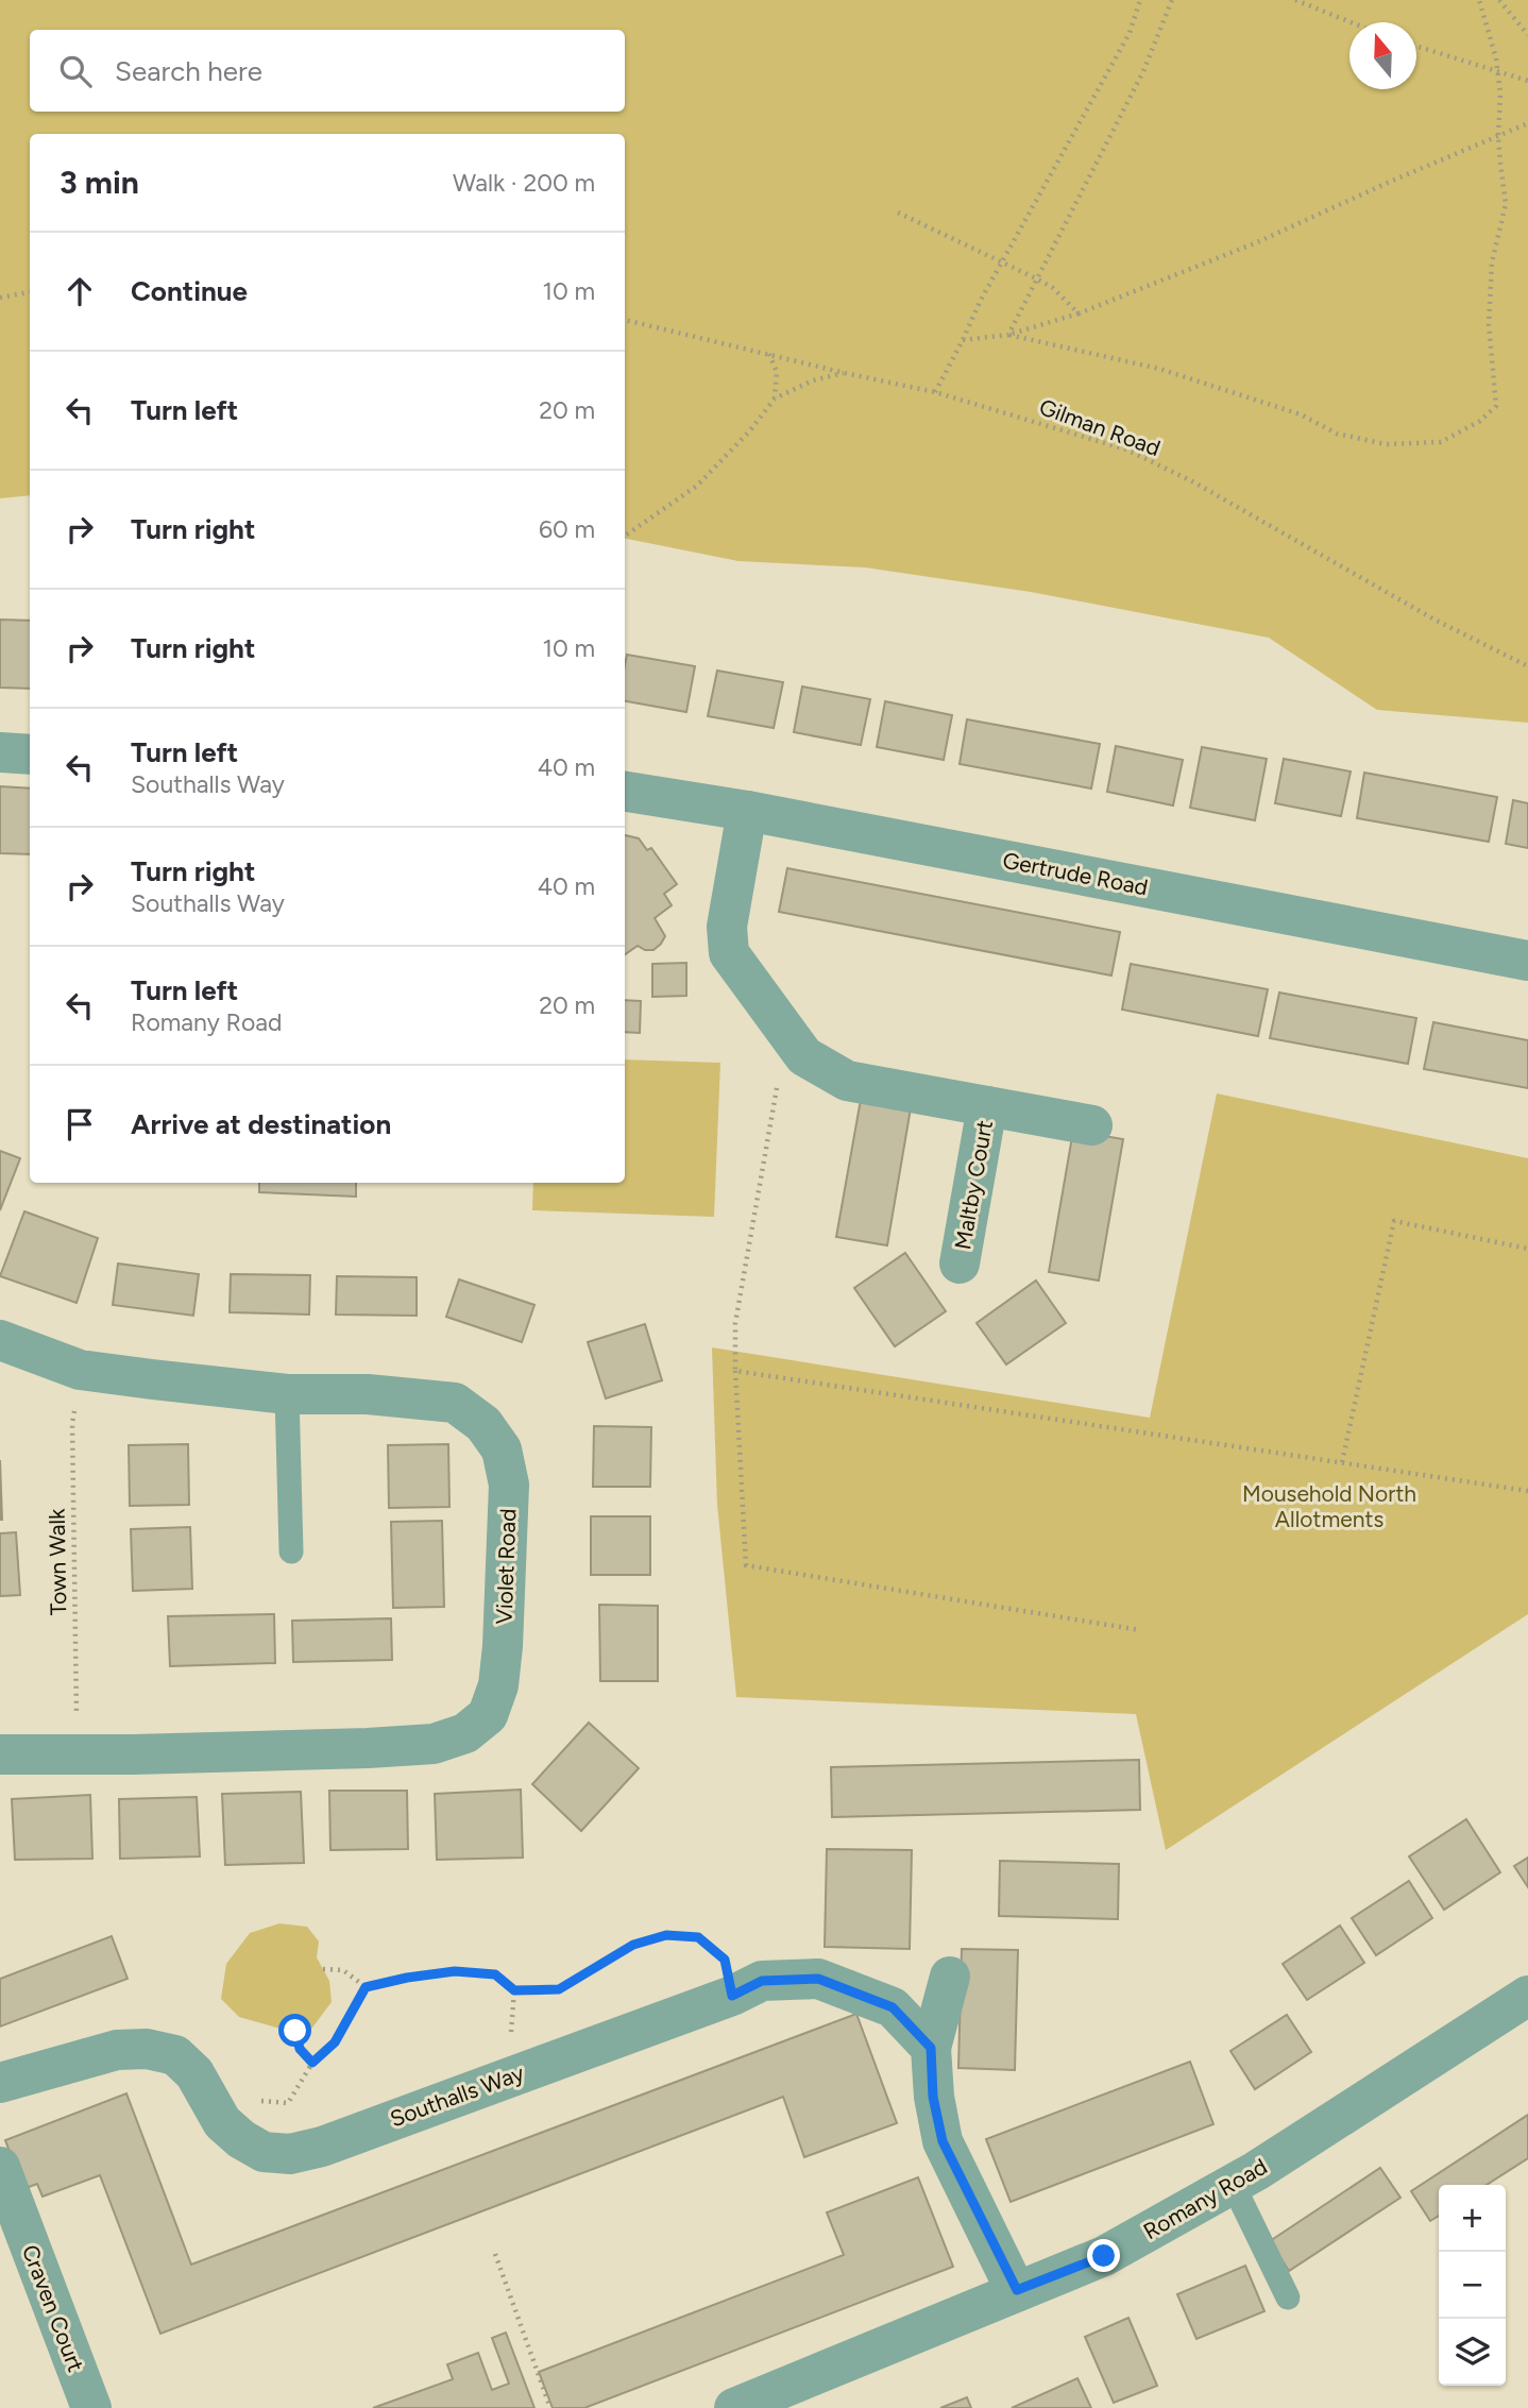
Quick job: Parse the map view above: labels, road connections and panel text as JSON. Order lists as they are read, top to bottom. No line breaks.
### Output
{"streets":{"street":["Gertrude Road","Maltby Court","Violet Road","Southalls Way","Romany Road","Craven Court"],"path":["Gilman Road","Town Walk"]},"crossings":[["Gertrude Road","Maltby Court"],["Town Walk","Violet Road"]],"parks":["Mousehold North Allotments"],"north":"top","page":{"search":"Search here","heading":["3 min","Walk · 200 m"],"list":[["Continue","10 m"],["Turn left","20 m"],["Turn right","60 m"],["Turn right","10 m"],["Turn left","Southalls Way","40 m"],["Turn right","Southalls Way","40 m"],["Turn left","Romany Road","20 m"],"Arrive at destination"],"map_buttons":["+","−"]}}
